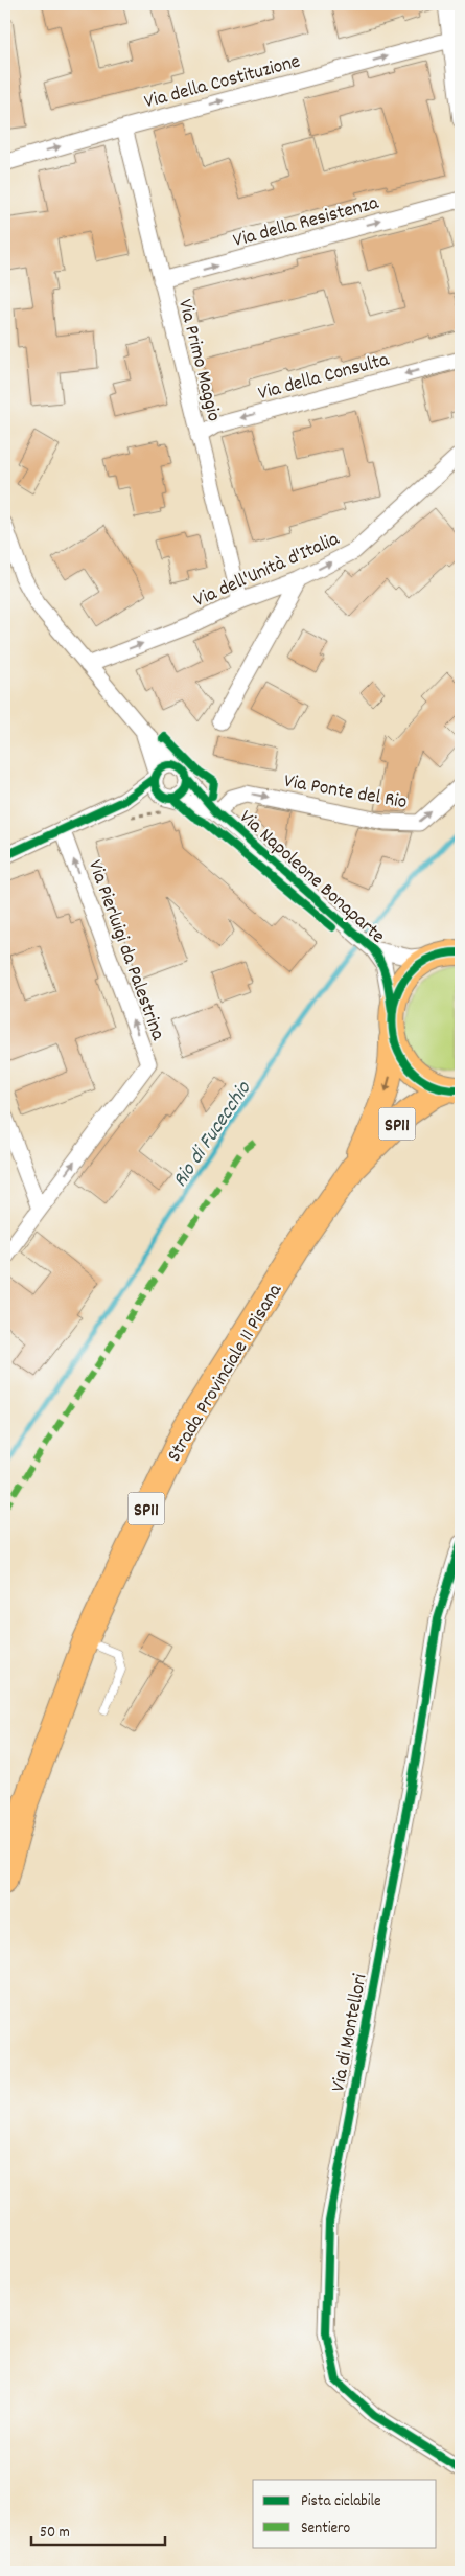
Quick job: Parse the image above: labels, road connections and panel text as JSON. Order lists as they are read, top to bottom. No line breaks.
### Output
{"streets":{"main road":["SP11","Strada Provinciale 11 Pisana"],"street":["Via della Costituzione","Via della Resistenza","Via Primo Maggio","Via della Consulta","Via dell'Unità d'Italia","Via Ponte del Rio","Via Napoleone Bonaparte","Via Pierluigi da Palestrina","Via di Montellori"]},"crossings":[["Via della Costituzione","Via Primo Maggio"],["Via della Resistenza","Via Primo Maggio"],["Via Primo Maggio","Via della Consulta"],["Via Primo Maggio","Via dell'Unità d'Italia"],["Via dell'Unità d'Italia","Via Napoleone Bonaparte"],["Via Ponte del Rio","Via Napoleone Bonaparte"],["Via Napoleone Bonaparte","Strada Provinciale 11 Pisana"]],"one_way":["Via della Costituzione","Via della Resistenza","Via della Consulta","Via dell'Unità d'Italia","Via Ponte del Rio","Via Pierluigi da Palestrina"],"water":["Rio di Fucecchio"],"legend":["Pista ciclabile","Sentiero"],"scale_bar":"50 m"}
